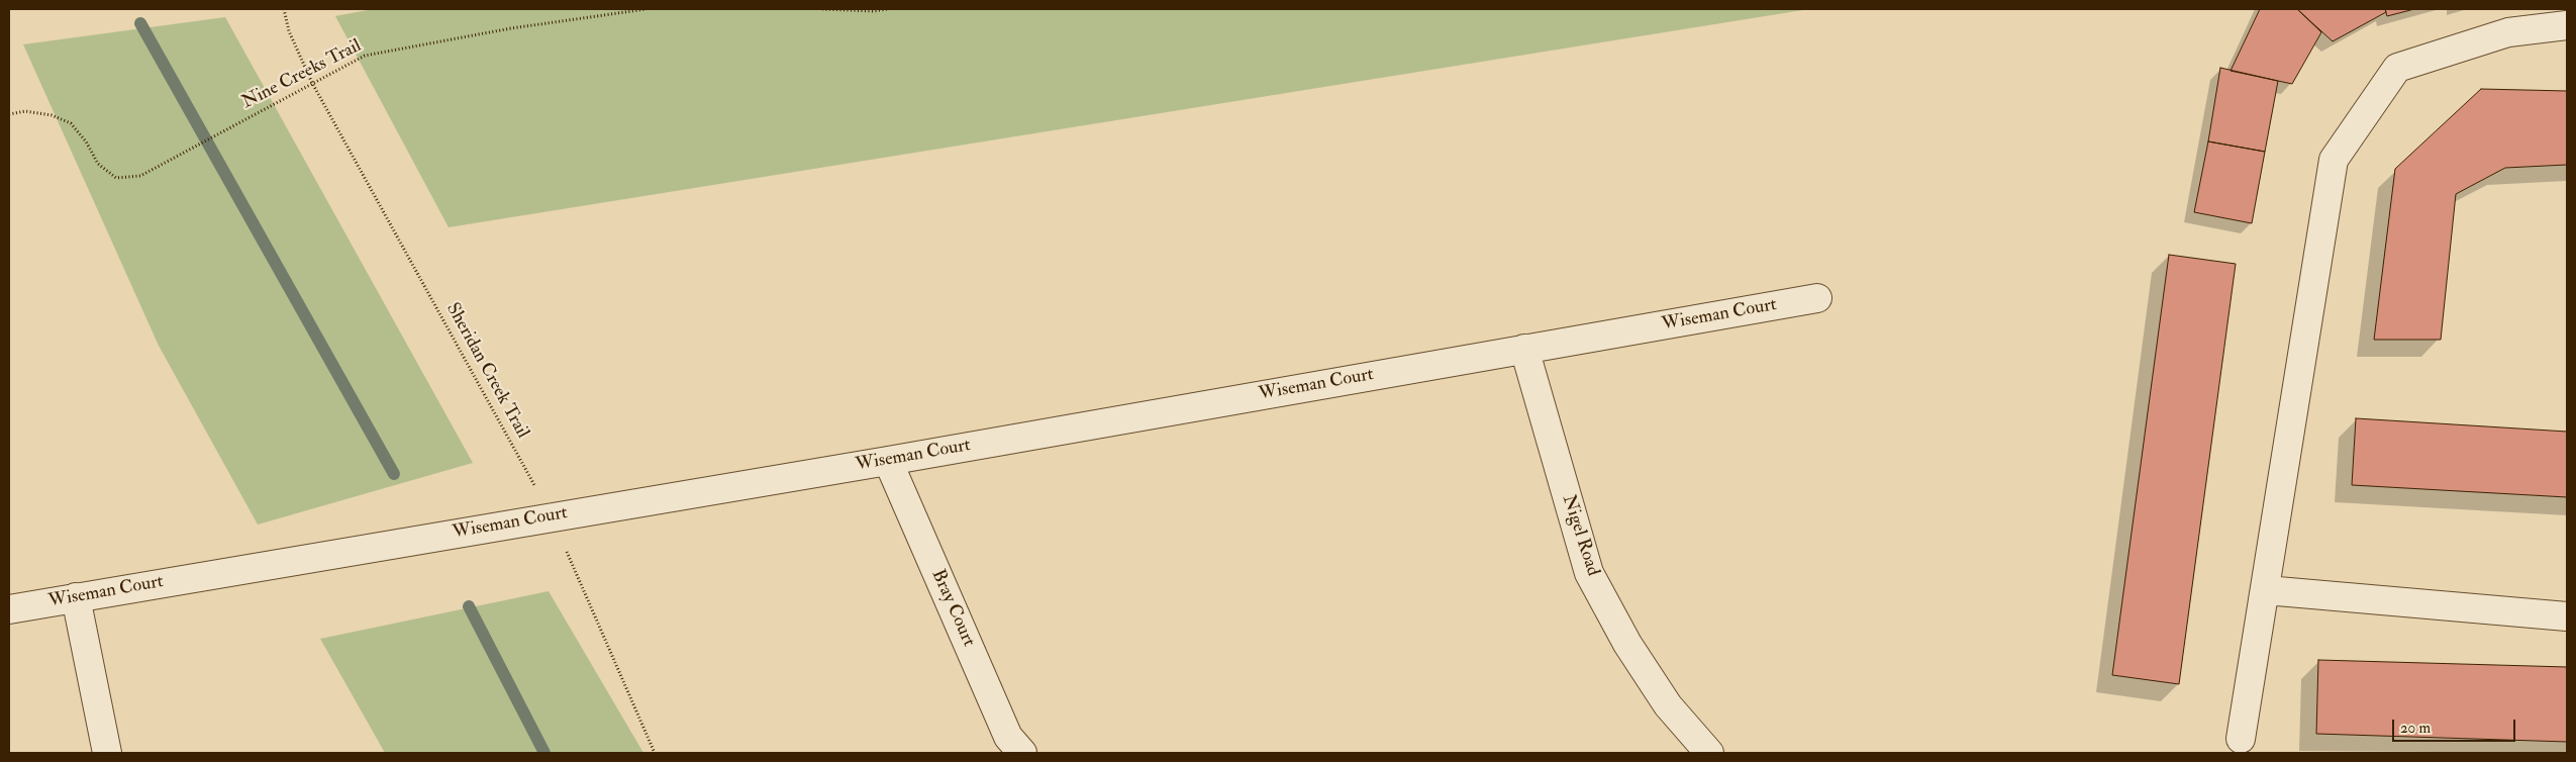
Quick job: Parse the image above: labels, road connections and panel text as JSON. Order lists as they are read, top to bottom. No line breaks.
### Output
{"streets":{"street":["Wiseman Court","Nigel Road","Bray Court"],"path":["Nine Creeks Trail","Sheridan Creek Trail"]},"crossings":[["Nine Creeks Trail","Sheridan Creek Trail"],["Wiseman Court","Sheridan Creek Trail"],["Wiseman Court","Nigel Road"],["Wiseman Court","Bray Court"]],"scale_bar":"20 m"}
